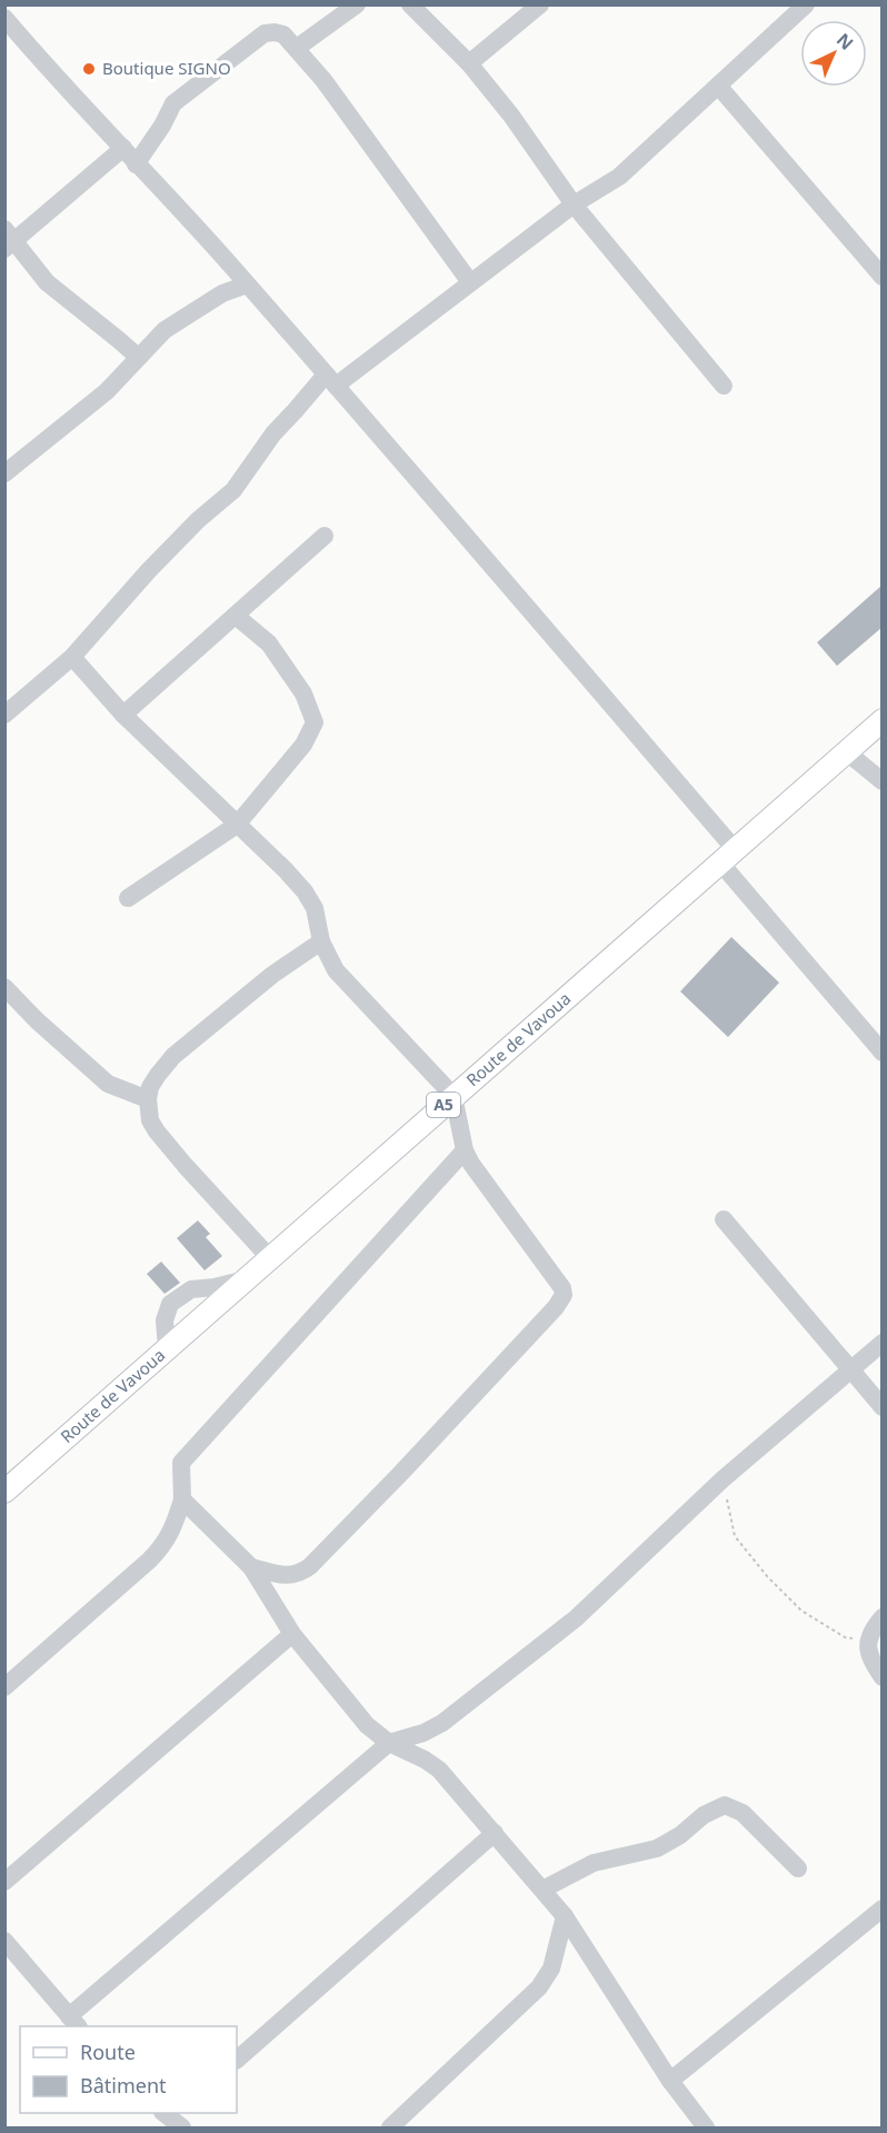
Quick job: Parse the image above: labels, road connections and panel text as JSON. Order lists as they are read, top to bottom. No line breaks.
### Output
{"streets":{"main road":["Route de Vavoua","A5"]},"places":["Boutique SIGNO"],"legend":["Route","Bâtiment"],"north":"top right"}
